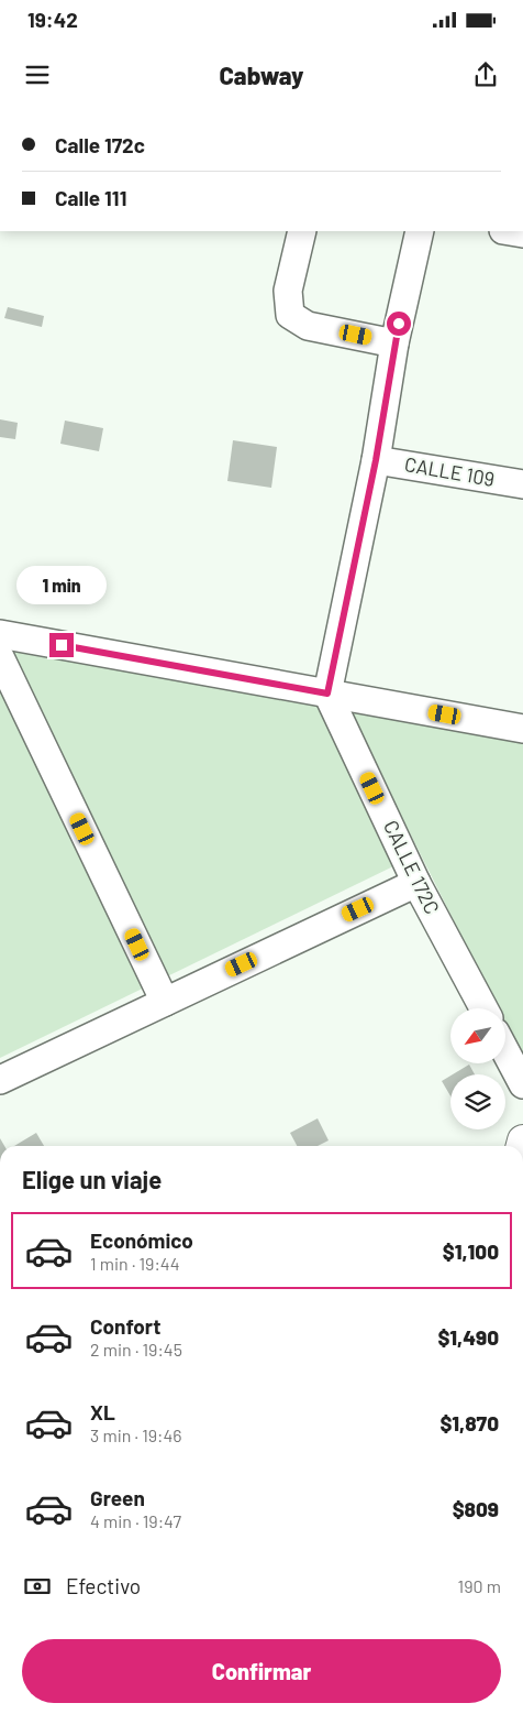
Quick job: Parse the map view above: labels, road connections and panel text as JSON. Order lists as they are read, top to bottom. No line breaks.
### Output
{"streets":{"street":["CALLE 109","CALLE 172C"]},"north":"bottom left","page":{"status":"19:42","header":"Cabway","banner":["Calle 172c","Calle 111"],"bubble":"1 min","heading":"Elige un viaje","list":[{"name":"Económico","note":"1 min · 19:44","value":"$1,100"},{"name":"Confort","note":"2 min · 19:45","value":"$1,490"},{"name":"XL","note":"3 min · 19:46","value":"$1,870"},{"name":"Green","note":"4 min · 19:47","value":"$809"}],"pay":["Efectivo","190 m"],"buttons":"Confirmar"}}
